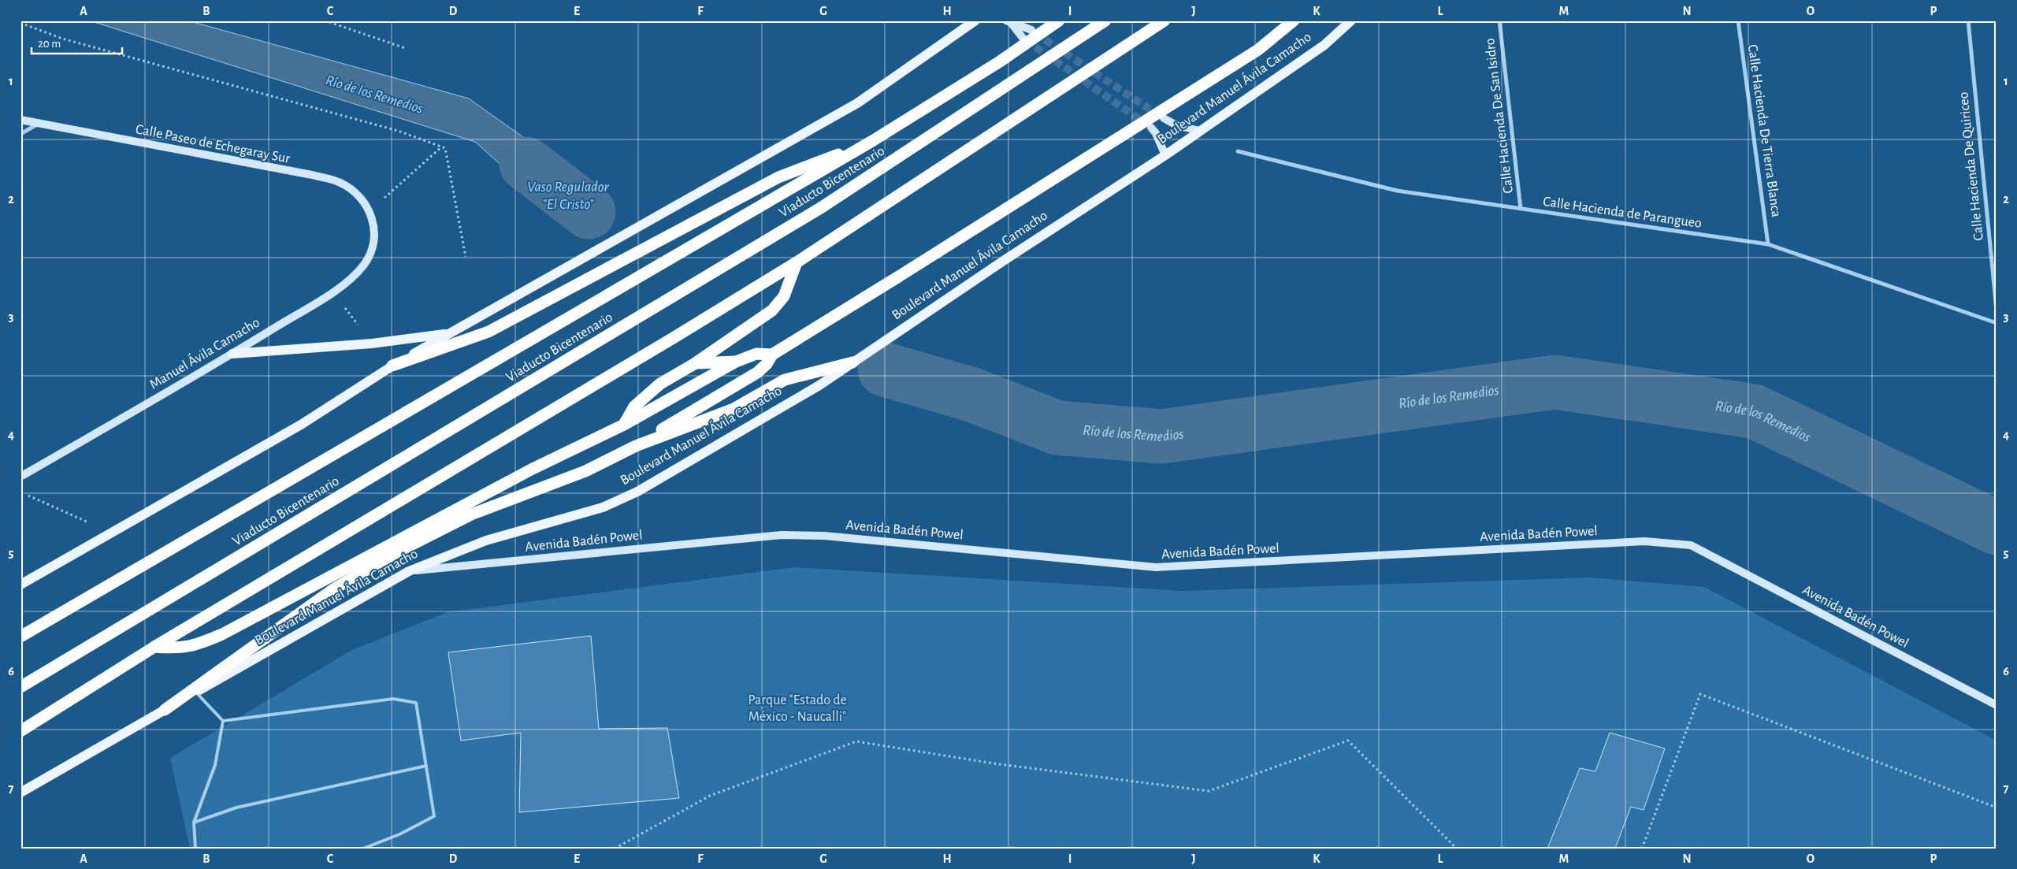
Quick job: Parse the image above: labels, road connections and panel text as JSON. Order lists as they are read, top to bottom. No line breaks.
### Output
{"streets":{"highway":["Viaducto Bicentenario"],"main road":["Boulevard Manuel Ávila Camacho","Calle Paseo de Echegaray Sur","Manuel Ávila Camacho","Avenida Badén Powel"],"street":["Calle Hacienda De San Isidro","Calle Hacienda De Tierra Blanca","Calle Hacienda De Quiriceo","Calle Hacienda de Parangueo"]},"crossings":[["Boulevard Manuel Ávila Camacho","Avenida Badén Powel"],["Calle Hacienda De San Isidro","Calle Hacienda de Parangueo"],["Calle Hacienda De Tierra Blanca","Calle Hacienda de Parangueo"],["Calle Paseo de Echegaray Sur","Manuel Ávila Camacho"]],"water":["Río de los Remedios","Vaso Regulador \"El Cristo\""],"parks":["Parque \"Estado de México - Naucalli\""],"scale_bar":"20 m","grid":{"columns":["A","B","C","D","E","F","G","H","I","J","K","L","M","N","O","P"],"rows":["1","2","3","4","5","6","7"]}}
